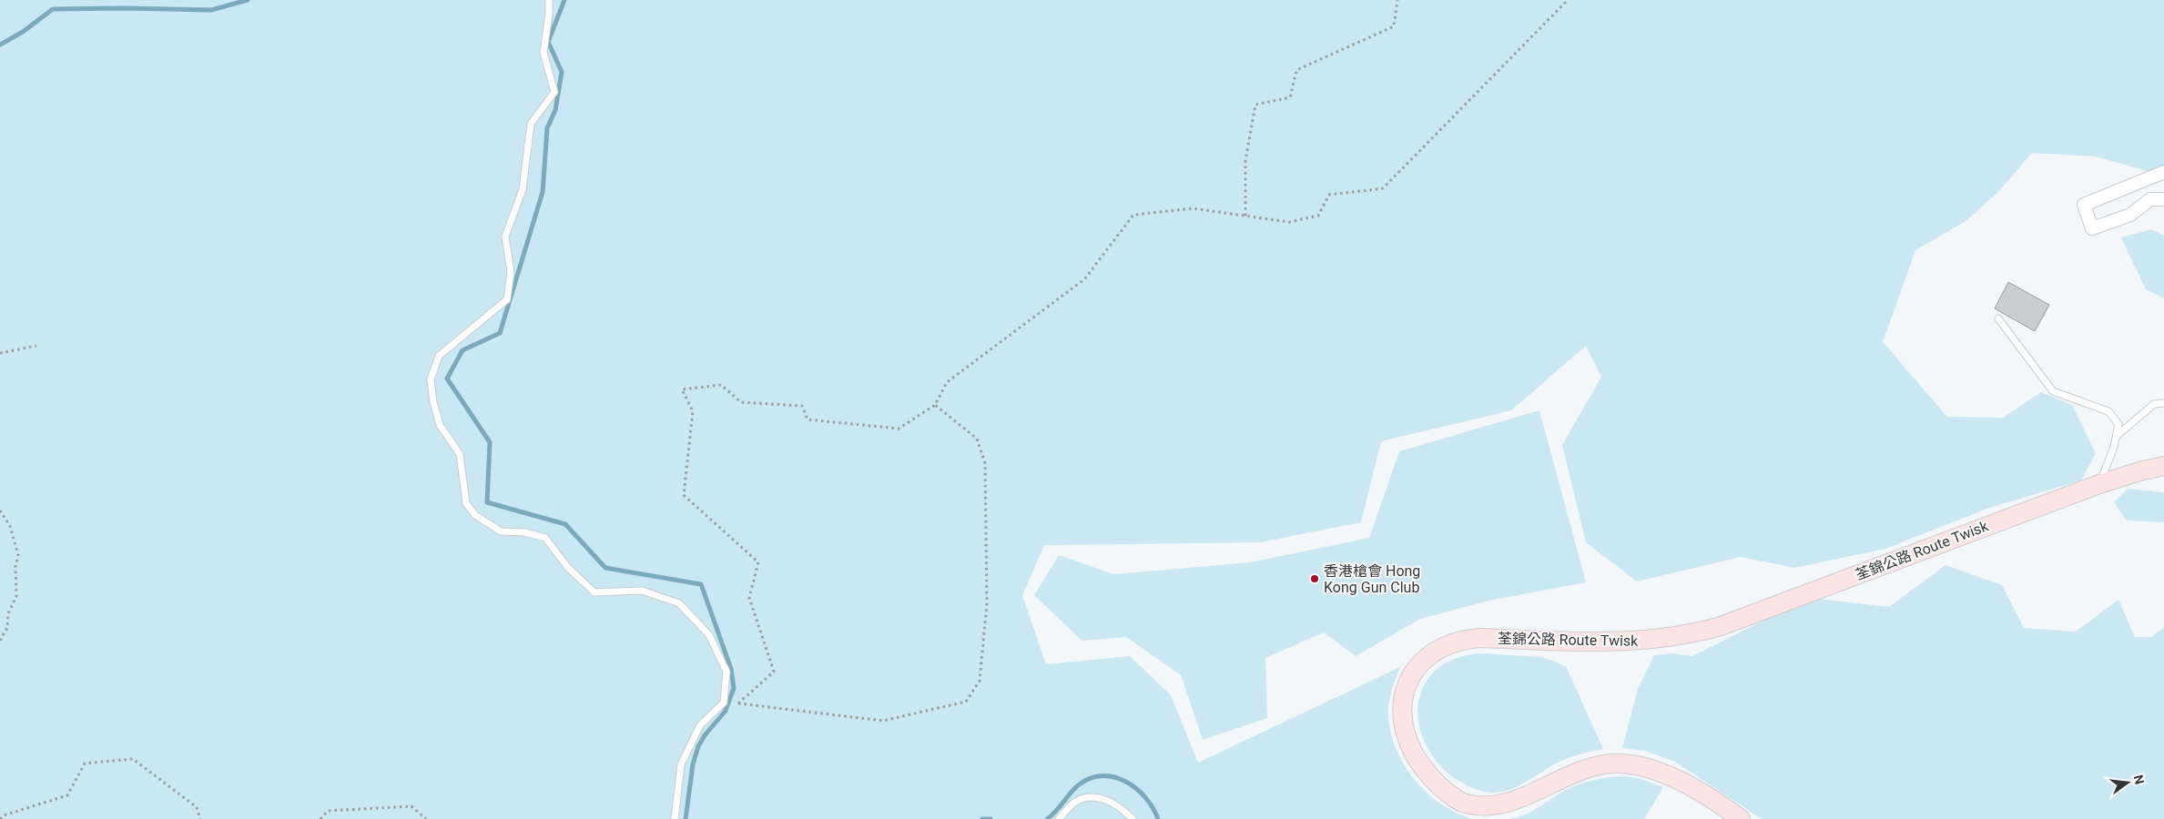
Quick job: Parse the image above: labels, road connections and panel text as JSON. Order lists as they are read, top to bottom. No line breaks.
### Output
{"streets":{"main road":["荃錦公路 Route Twisk"]},"places":["香港槍會 Hong Kong Gun Club"],"north":"right"}
